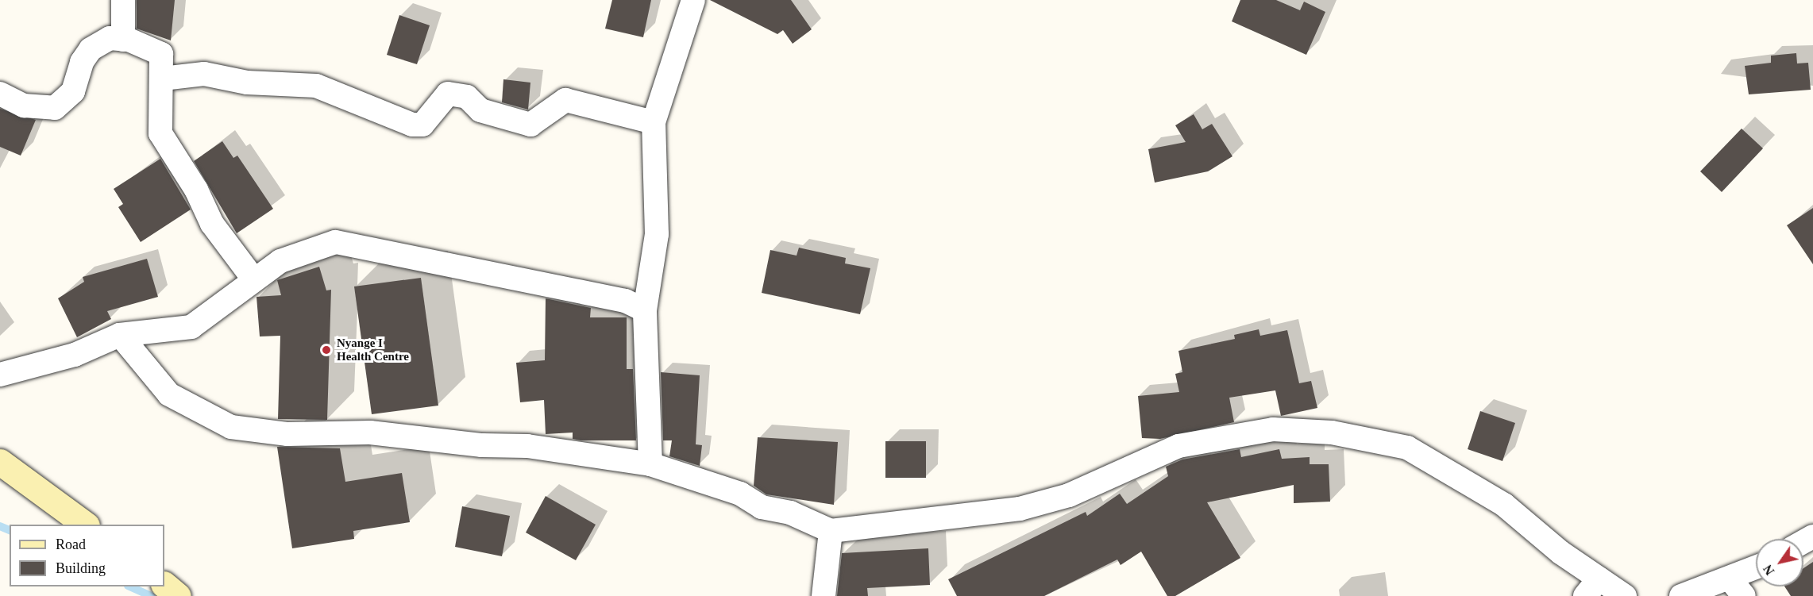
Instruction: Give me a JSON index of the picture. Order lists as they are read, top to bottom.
{
  "places": ["Nyange I Health Centre"],
  "legend": ["Road", "Building"],
  "north": "bottom left"
}
